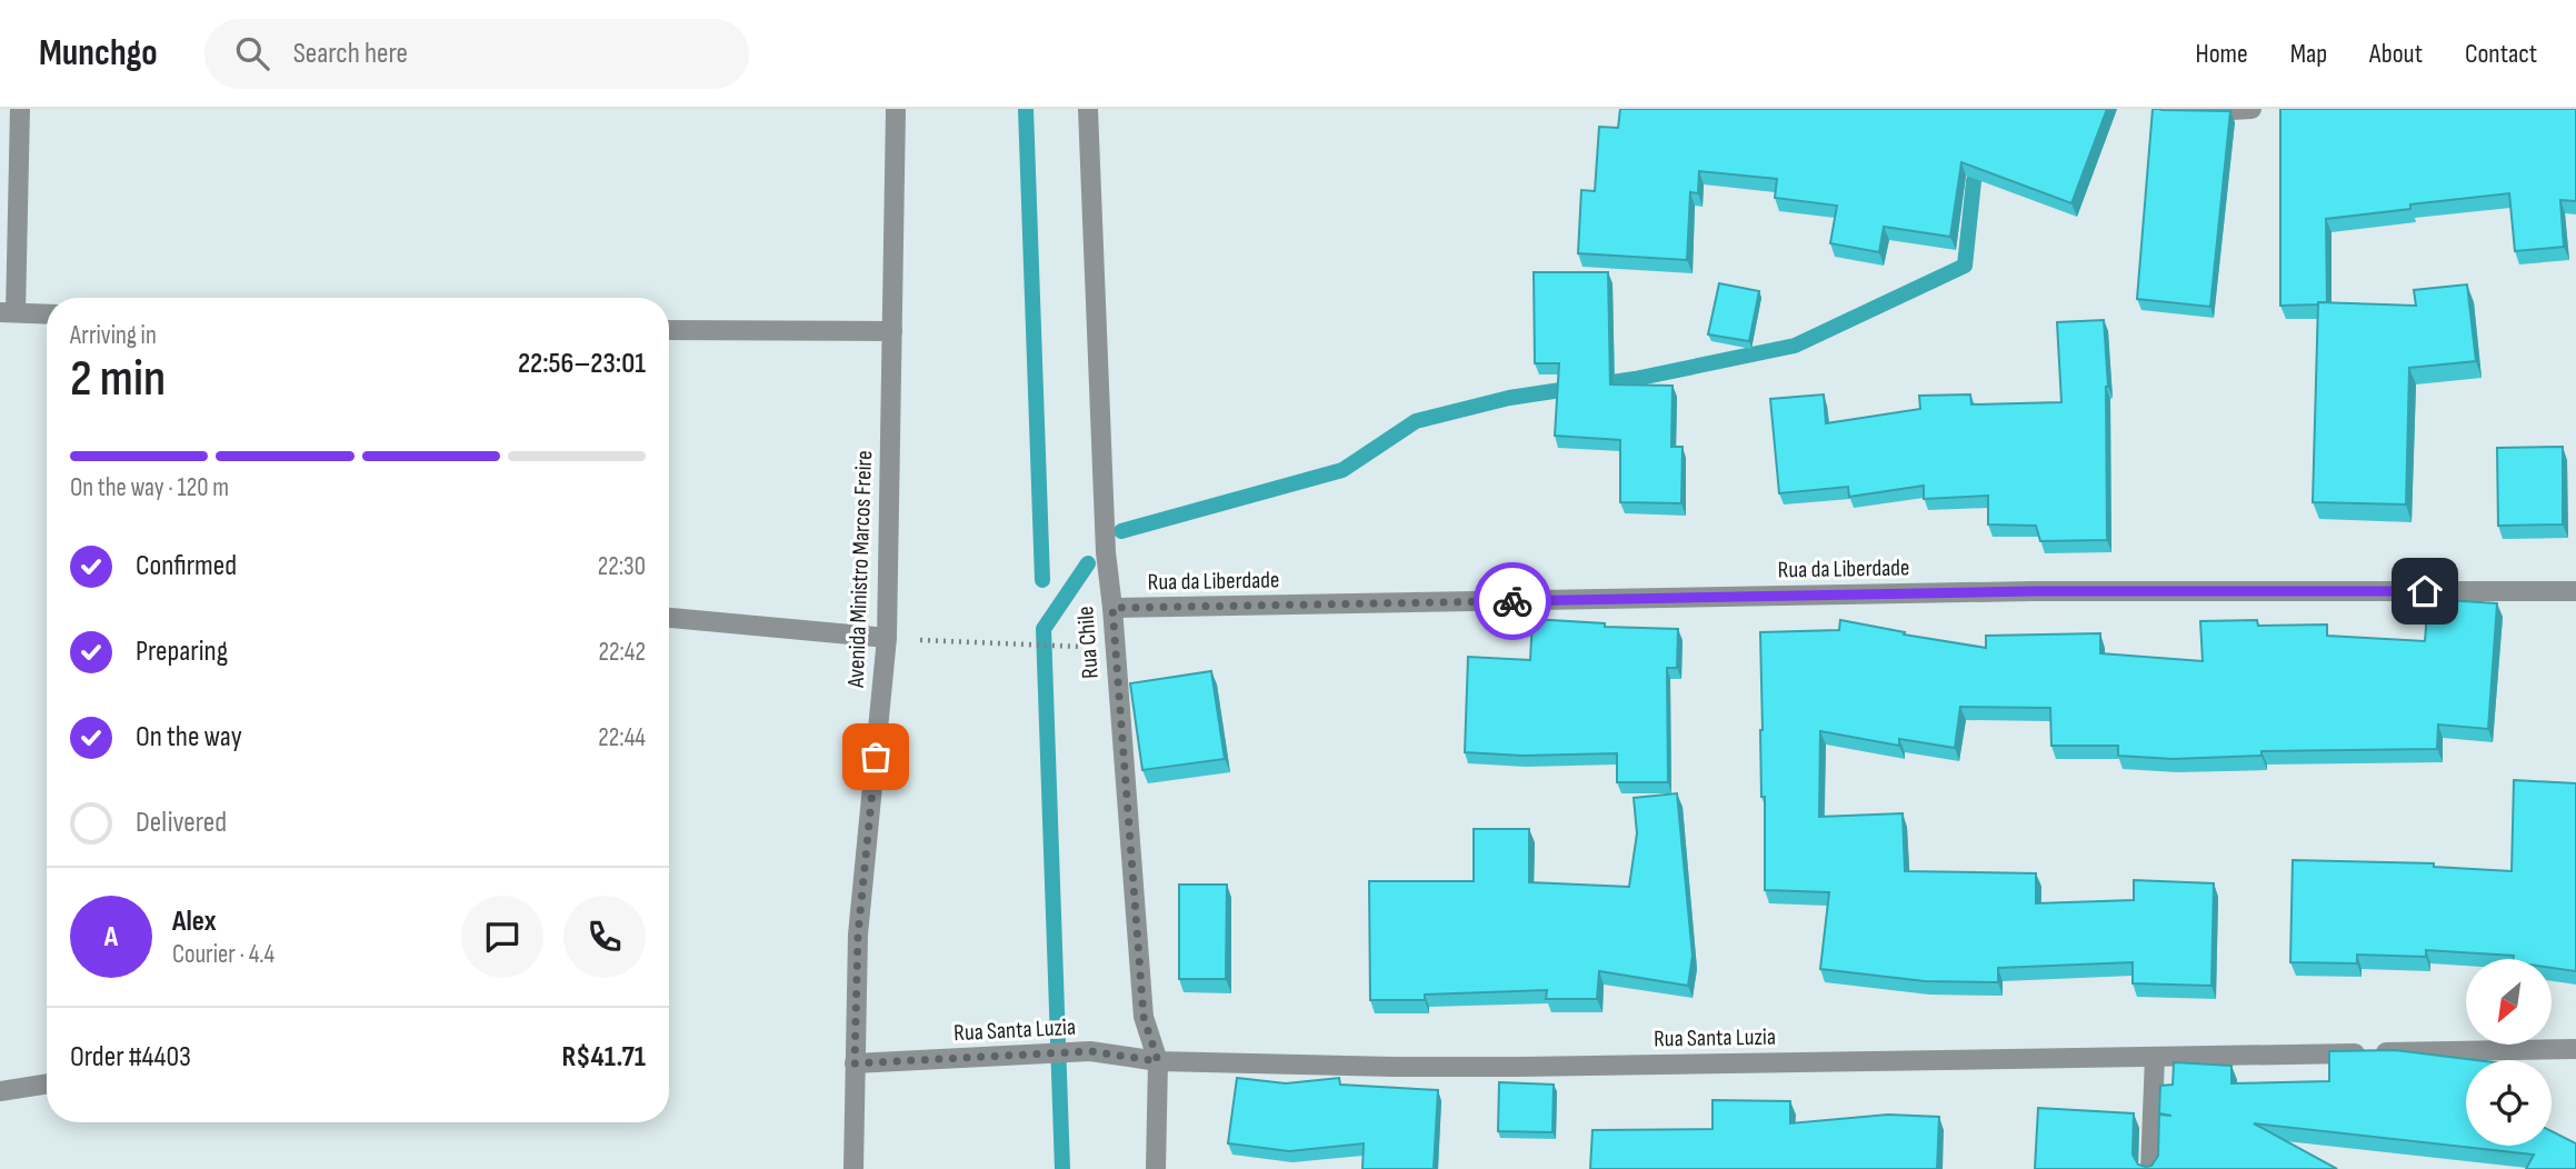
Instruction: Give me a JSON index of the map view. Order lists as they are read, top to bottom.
{
  "streets": {
    "street": [
      "Avenida Ministro Marcos Freire",
      "Rua da Liberdade",
      "Rua Chile",
      "Rua Santa Luzia"
    ]
  },
  "crossings": [
    ["Avenida Ministro Marcos Freire", "Rua Santa Luzia"],
    ["Rua da Liberdade", "Rua Chile"],
    ["Rua Chile", "Rua Santa Luzia"]
  ],
  "north": "bottom left",
  "page": {
    "header": "Munchgo",
    "search": "Search here",
    "nav": [
      "Home",
      "Map",
      "About",
      "Contact"
    ],
    "heading": ["2 min", "Arriving in", "22:56–23:01"],
    "panel": [
      "Alex",
      "Courier · 4.4",
      "Order #4403",
      "R$41.71"
    ],
    "bar": "On the way · 120 m",
    "list": [
      ["Confirmed", "22:30"],
      ["Preparing", "22:42"],
      ["On the way", "22:44"],
      "Delivered"
    ],
    "round": "A"
  }
}
